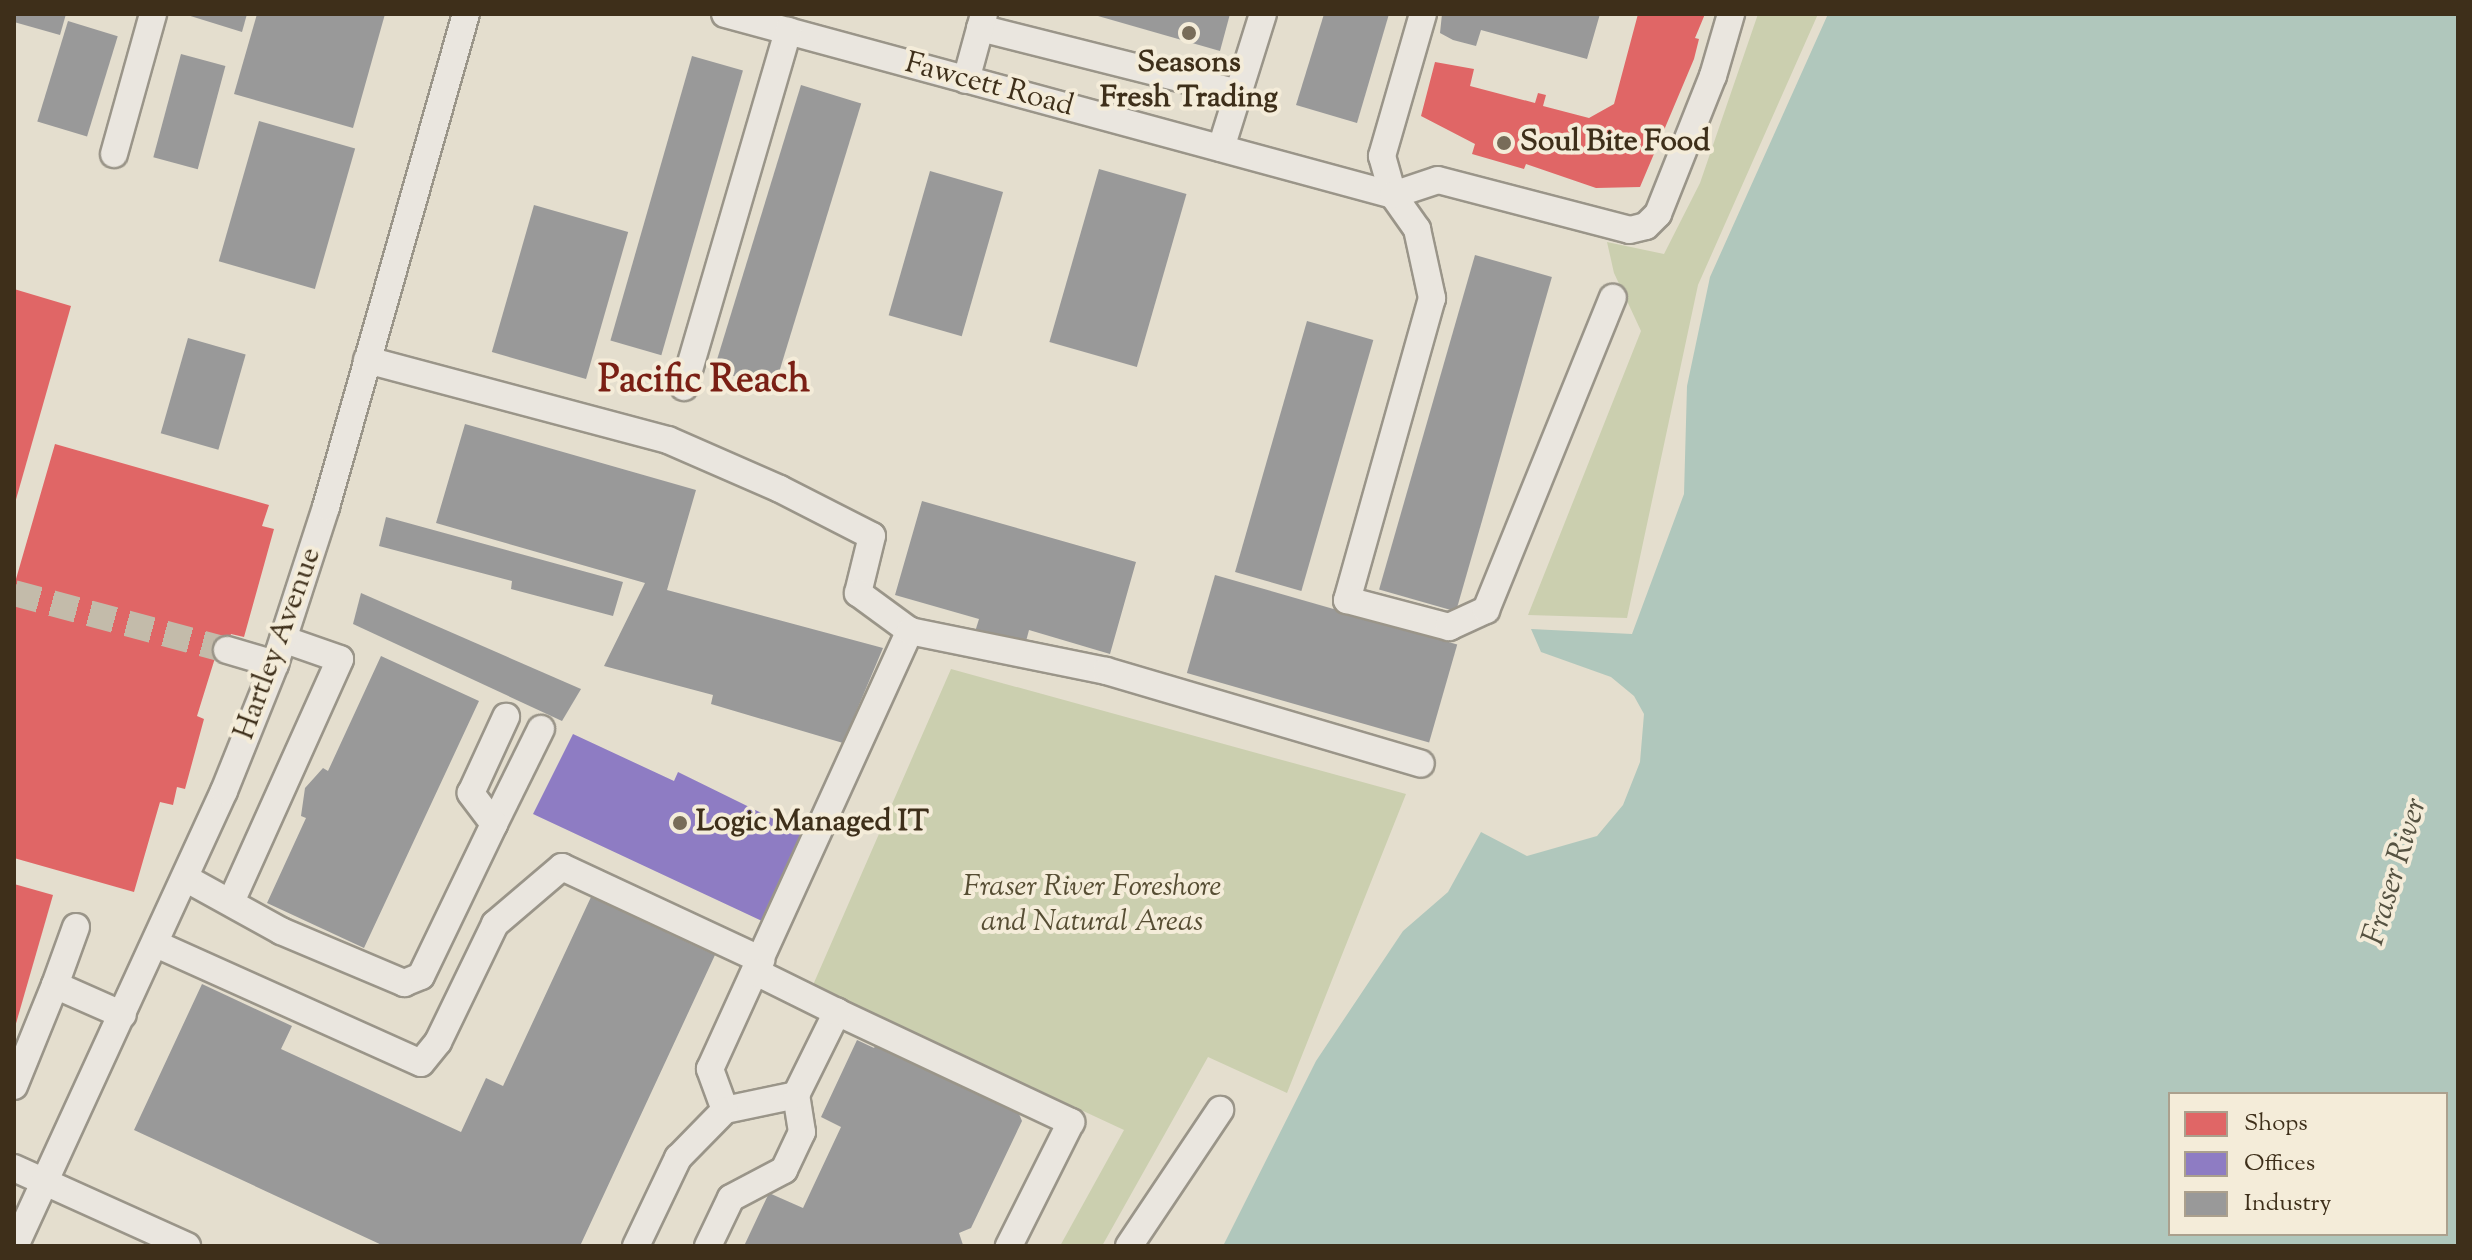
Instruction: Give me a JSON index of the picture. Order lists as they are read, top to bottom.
{
  "streets": {
    "street": ["Fawcett Road", "Hartley Avenue"]
  },
  "districts": ["Pacific Reach"],
  "water": ["Fraser River"],
  "parks": ["Fraser River Foreshore and Natural Areas"],
  "places": ["Seasons Fresh Trading", "Soul Bite Food", "Logic Managed IT"],
  "legend": ["Shops", "Offices", "Industry"]
}
